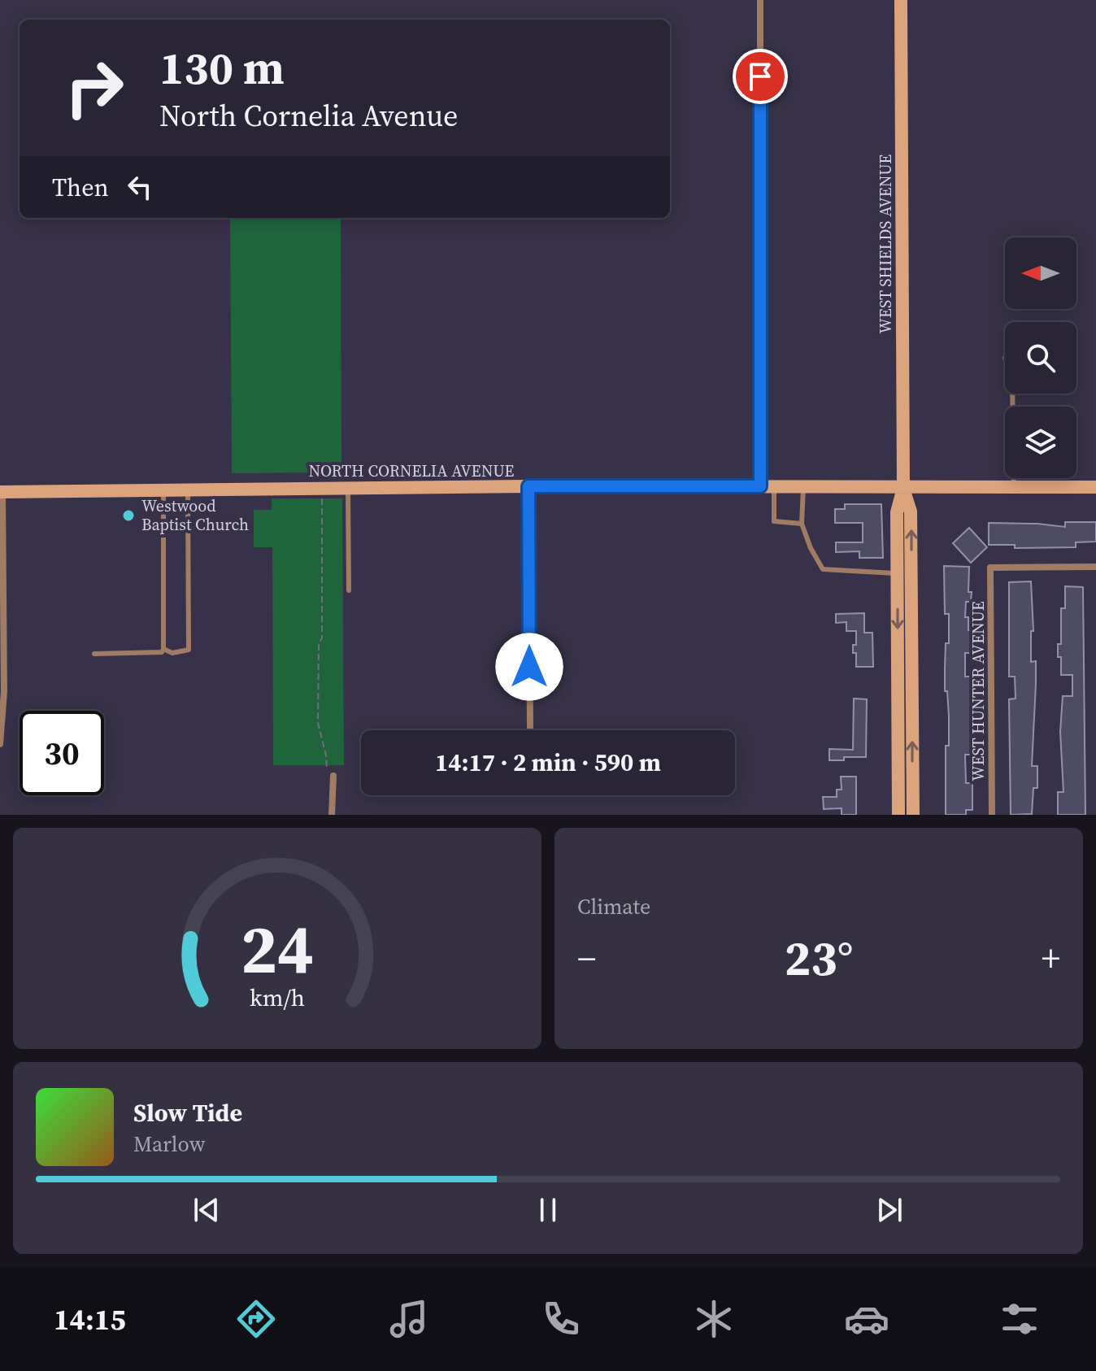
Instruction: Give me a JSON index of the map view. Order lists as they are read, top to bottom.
{
  "streets": {
    "street": ["WEST SHIELDS AVENUE", "NORTH CORNELIA AVENUE", "WEST HUNTER AVENUE"]
  },
  "crossings": [
    ["WEST SHIELDS AVENUE", "NORTH CORNELIA AVENUE"]
  ],
  "places": ["Westwood Baptist Church"],
  "north": "left",
  "page": {
    "turn": ["130 m", "North Cornelia Avenue"],
    "then": "Then",
    "limit": "30",
    "trip": "14:17 · 2 min · 590 m",
    "tile": "Climate",
    "heat": ["−", "23°", "+"],
    "song": ["Slow Tide", "Marlow"],
    "tabs": "14:15",
    "gauge": ["24", "km/h"]
  }
}
